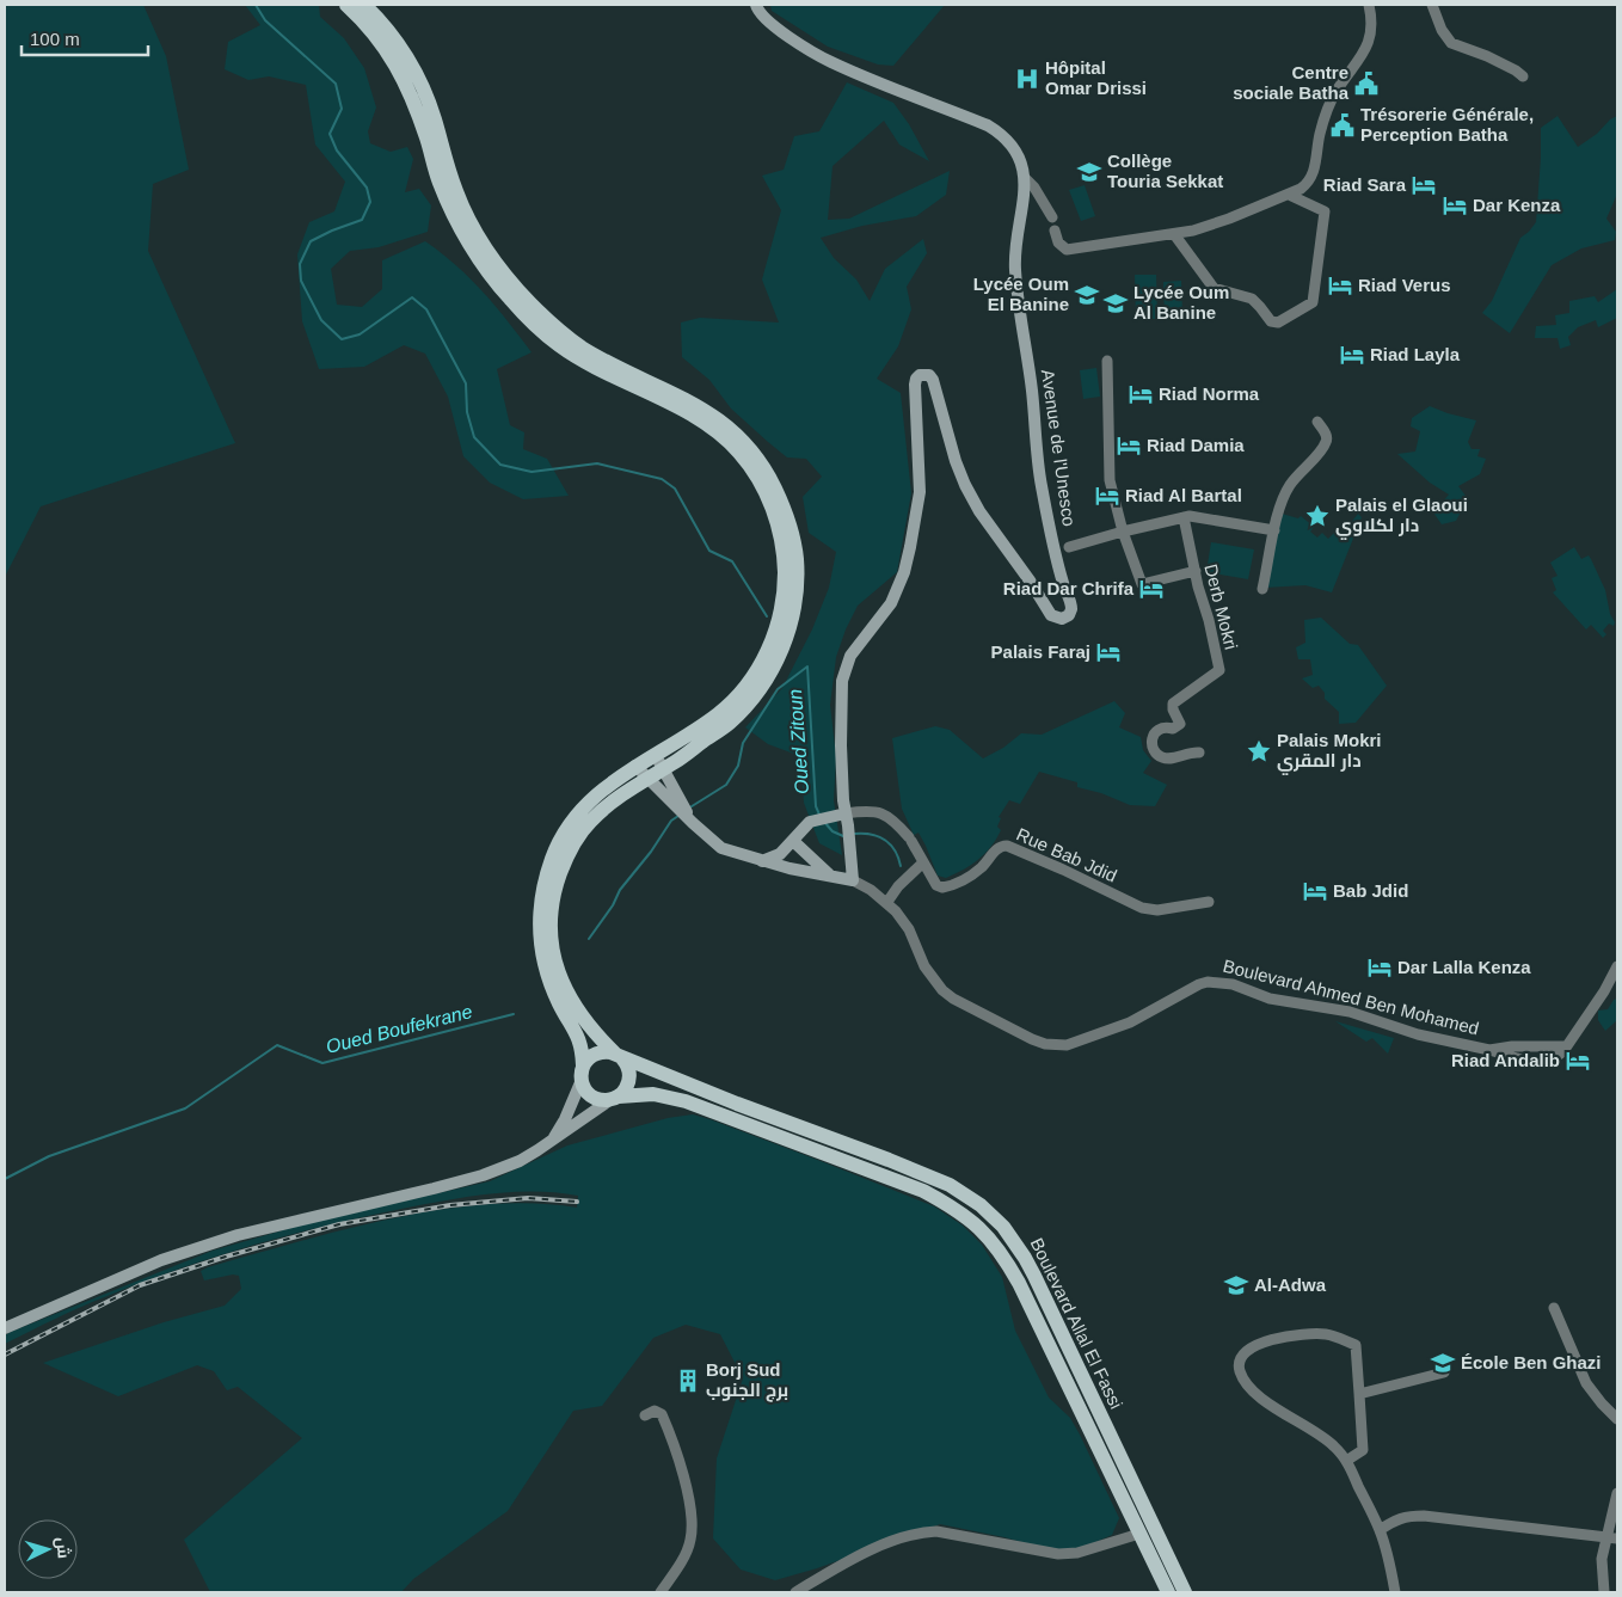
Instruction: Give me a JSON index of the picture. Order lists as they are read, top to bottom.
{
  "streets": {
    "main road": [
      "Avenue de l'Unesco",
      "Rue Bab Jdid",
      "Boulevard Ahmed Ben Mohamed",
      "Boulevard Allal El Fassi"
    ],
    "street": ["Derb Mokri"]
  },
  "crossings": [
    ["Avenue de l'Unesco", "Rue Bab Jdid"],
    ["Avenue de l'Unesco", "Boulevard Ahmed Ben Mohamed"],
    ["Rue Bab Jdid", "Boulevard Ahmed Ben Mohamed"],
    ["Boulevard Ahmed Ben Mohamed", "Boulevard Allal El Fassi"]
  ],
  "water": ["Oued Zitoun", "Oued Boufekrane"],
  "places": {
    "hospital": ["Hôpital Omar Drissi"],
    "public building": ["Centre sociale Batha", "Trésorerie Générale, Perception Batha"],
    "school or university": [
      "Collège Touria Sekkat",
      "Lycée Oum El Banine",
      "Lycée Oum Al Banine",
      "Al-Adwa",
      "École Ben Ghazi"
    ],
    "hotel": [
      "Riad Sara",
      "Dar Kenza",
      "Riad Verus",
      "Riad Layla",
      "Riad Norma",
      "Riad Damia",
      "Riad Al Bartal",
      "Riad Dar Chrifa",
      "Palais Faraj",
      "Bab Jdid",
      "Dar Lalla Kenza",
      "Riad Andalib"
    ],
    "place": ["Palais el Glaoui دار لكلاوي", "Palais Mokri دار المقري"],
    "building": ["Borj Sud برج الجنوب"]
  },
  "scale_bar": "100 m",
  "north": "right"
}
